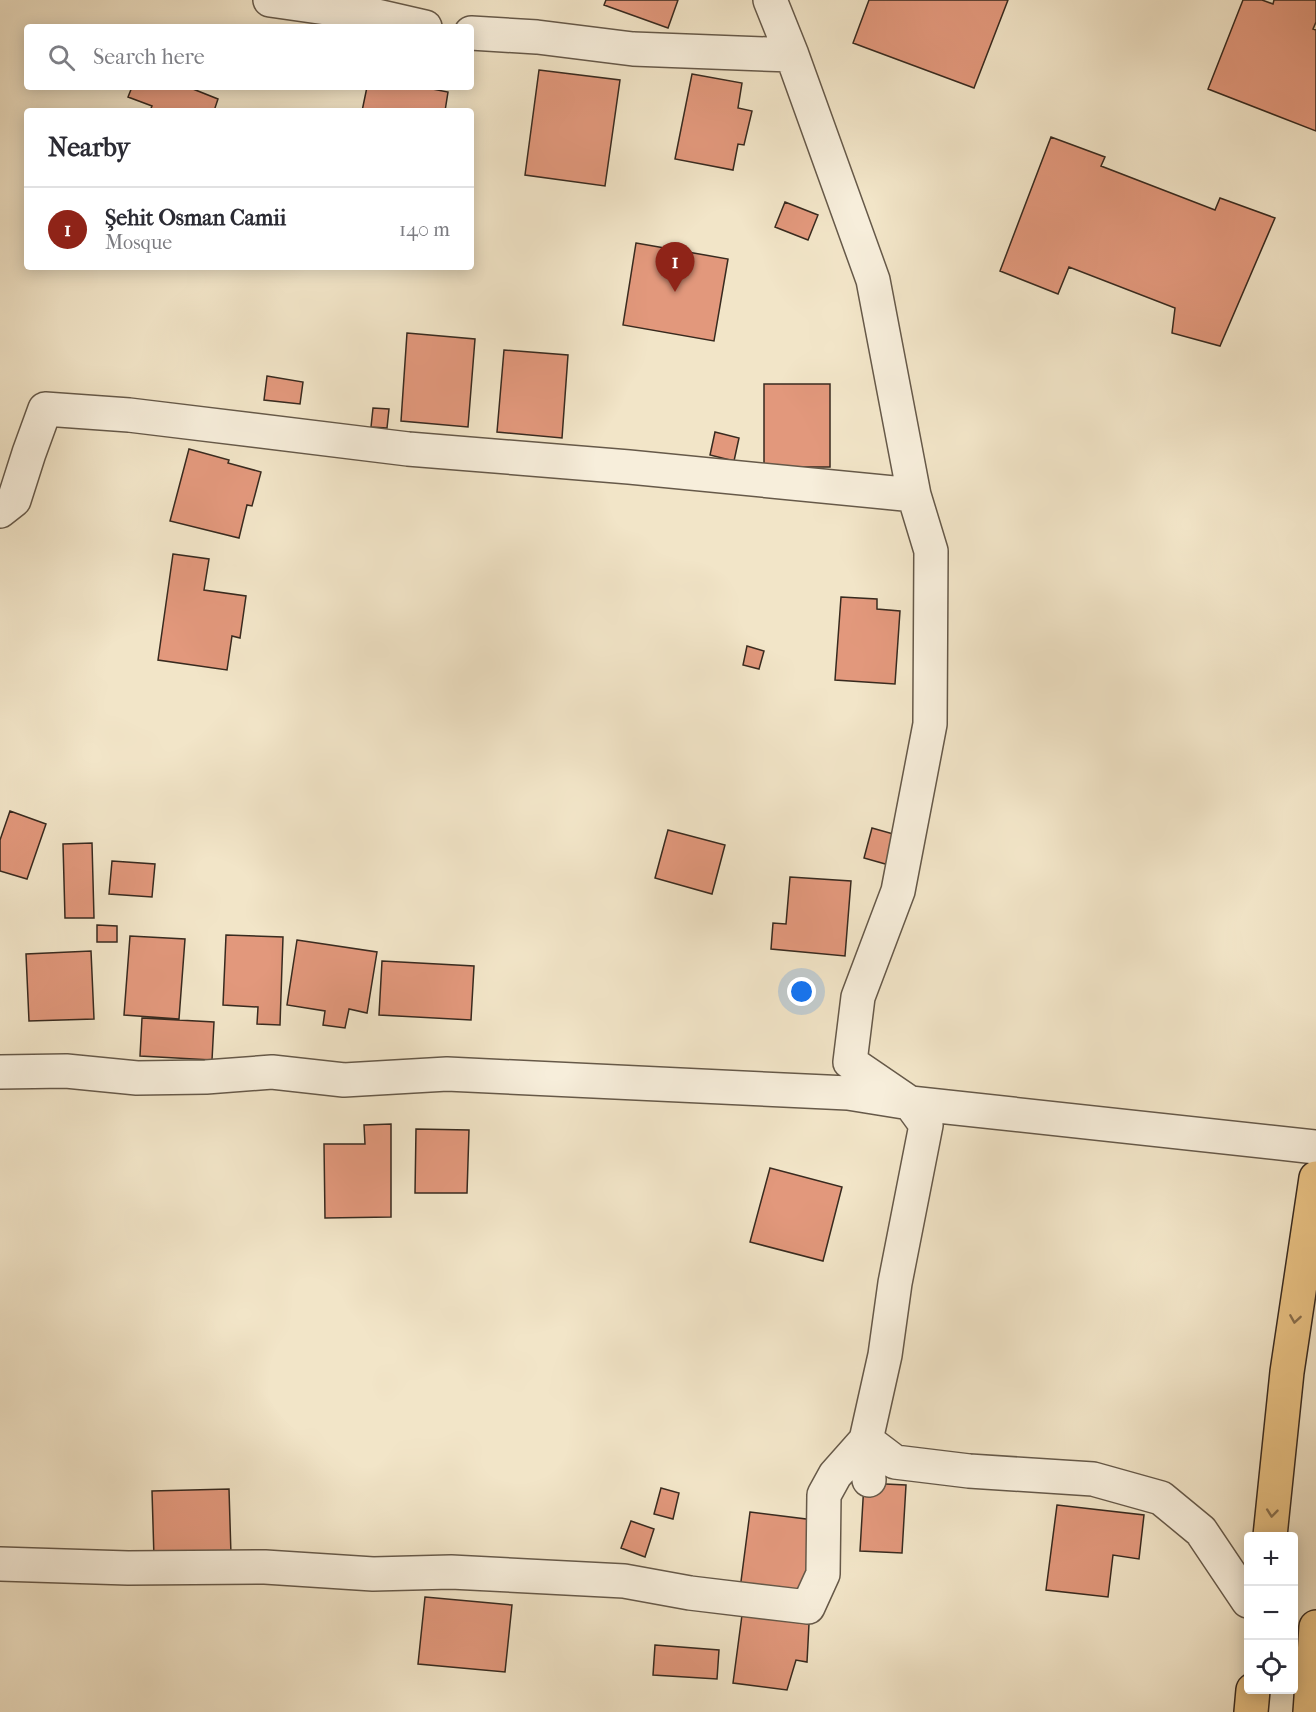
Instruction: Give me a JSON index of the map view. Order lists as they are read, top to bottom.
{
  "page": {
    "search": "Search here",
    "heading": "Nearby",
    "list": [
      {
        "mark": "1",
        "name": "Şehit Osman Camii",
        "note": "Mosque",
        "value": "140 m"
      }
    ],
    "pins": "1",
    "map_buttons": ["+", "−"]
  }
}
